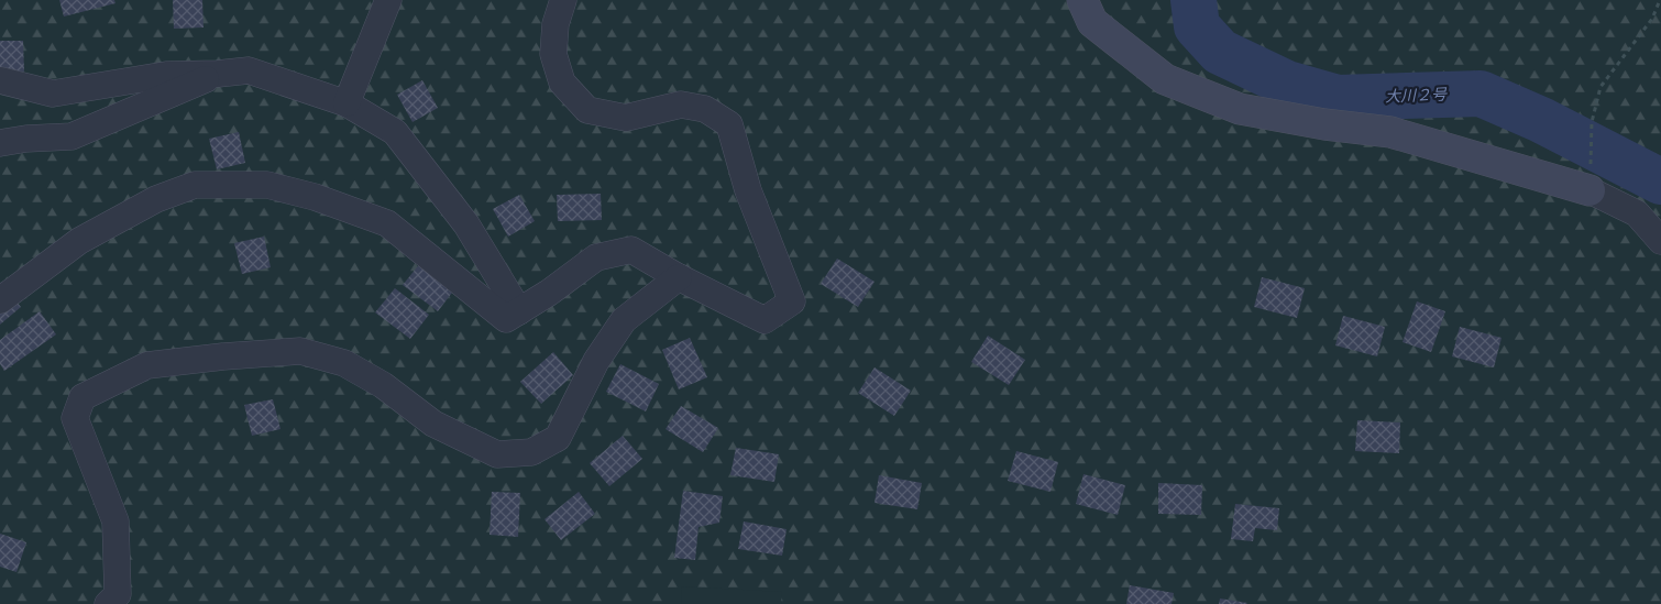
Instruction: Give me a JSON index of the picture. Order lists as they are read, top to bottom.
{
  "water": ["大川２号"]
}
